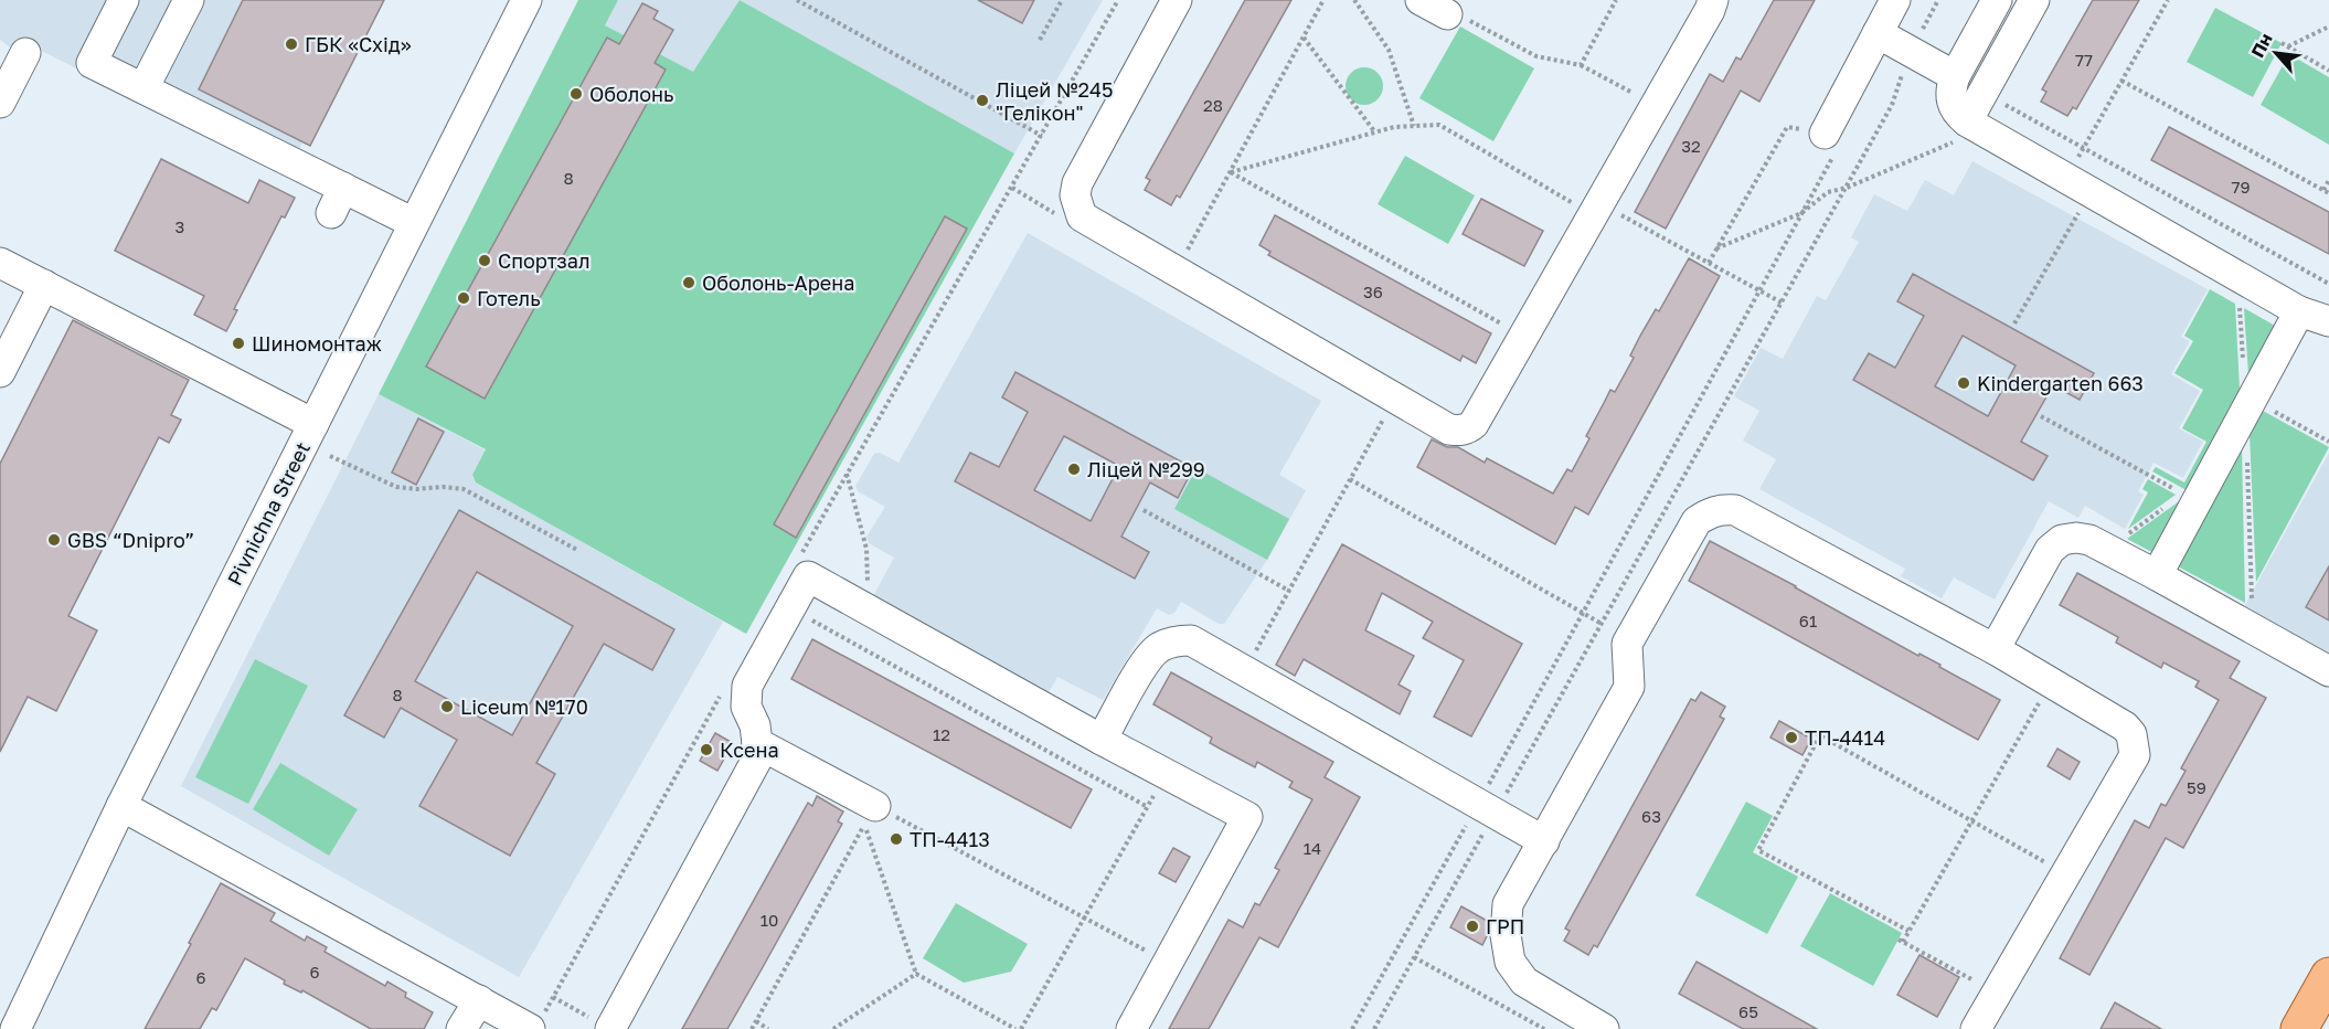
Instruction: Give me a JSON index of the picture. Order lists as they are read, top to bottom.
{
  "streets": {
    "street": ["Pivnichna Street"]
  },
  "places": [
    "ГБК «Схід»",
    "Оболонь",
    "Ліцей №245 \"Гелікон\"",
    "Спортзал",
    "Оболонь-Арена",
    "Готель",
    "Шиномонтаж",
    "Kindergarten 663",
    "Ліцей №299",
    "GBS “Dnipro”",
    "Liceum №170",
    "ТП-4414",
    "Ксена",
    "ТП-4413",
    "ГРП"
  ],
  "house_numbers": [
    "77",
    "28",
    "32",
    "8",
    "79",
    "3",
    "36",
    "61",
    "8",
    "12",
    "59",
    "63",
    "14",
    "10",
    "6",
    "6",
    "65"
  ],
  "north": "top left"
}
